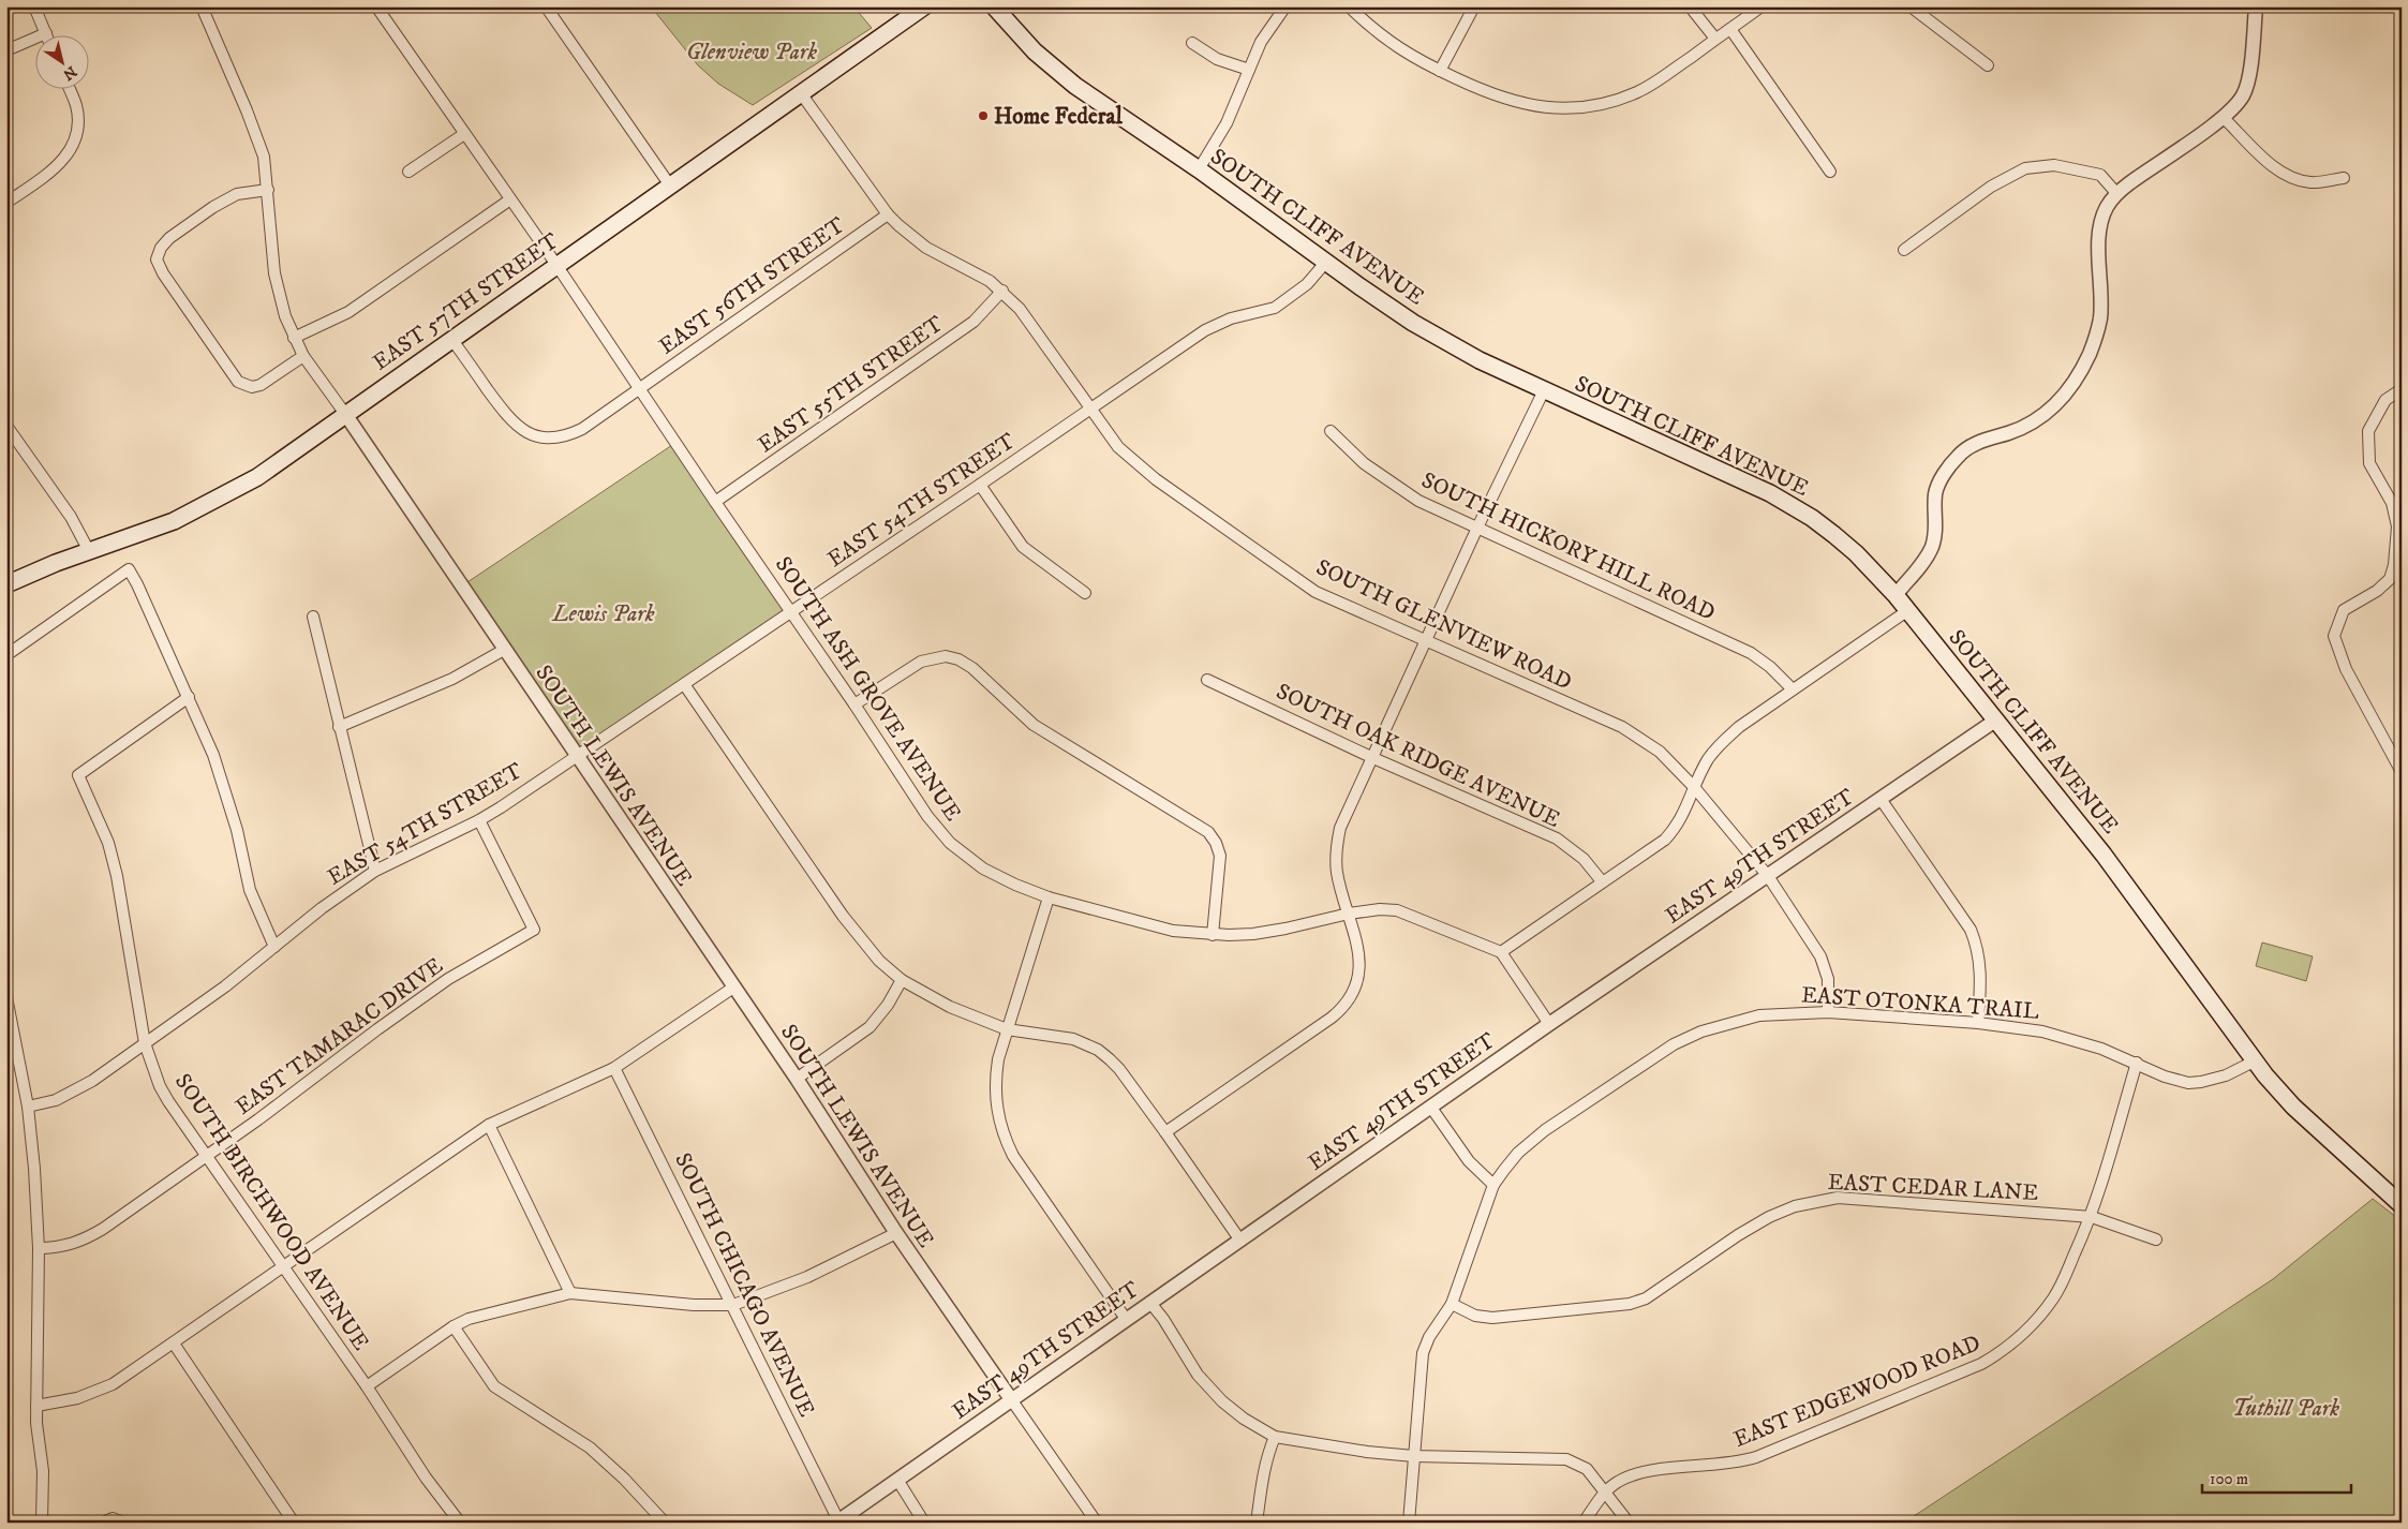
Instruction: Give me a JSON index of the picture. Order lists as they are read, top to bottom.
{
  "streets": {
    "main road": ["SOUTH CLIFF AVENUE", "EAST 57TH STREET"],
    "street": [
      "EAST 56TH STREET",
      "EAST 55TH STREET",
      "EAST 54TH STREET",
      "SOUTH HICKORY HILL ROAD",
      "SOUTH GLENVIEW ROAD",
      "SOUTH ASH GROVE AVENUE",
      "SOUTH OAK RIDGE AVENUE",
      "SOUTH LEWIS AVENUE",
      "EAST 49TH STREET",
      "EAST OTONKA TRAIL",
      "EAST TAMARAC DRIVE",
      "EAST CEDAR LANE",
      "SOUTH BIRCHWOOD AVENUE",
      "SOUTH CHICAGO AVENUE",
      "EAST EDGEWOOD ROAD"
    ]
  },
  "crossings": [
    ["SOUTH CLIFF AVENUE", "EAST 54TH STREET"],
    ["SOUTH CLIFF AVENUE", "EAST 49TH STREET"],
    ["SOUTH CLIFF AVENUE", "EAST OTONKA TRAIL"],
    ["EAST 56TH STREET", "EAST 57TH STREET"],
    ["EAST 56TH STREET", "SOUTH GLENVIEW ROAD"],
    ["EAST 56TH STREET", "SOUTH ASH GROVE AVENUE"],
    ["EAST 57TH STREET", "SOUTH GLENVIEW ROAD"],
    ["EAST 57TH STREET", "SOUTH ASH GROVE AVENUE"],
    ["EAST 57TH STREET", "SOUTH LEWIS AVENUE"],
    ["EAST 55TH STREET", "SOUTH GLENVIEW ROAD"],
    ["EAST 55TH STREET", "SOUTH ASH GROVE AVENUE"],
    ["EAST 54TH STREET", "SOUTH GLENVIEW ROAD"],
    ["EAST 54TH STREET", "SOUTH ASH GROVE AVENUE"],
    ["EAST 54TH STREET", "SOUTH LEWIS AVENUE"],
    ["EAST 54TH STREET", "EAST TAMARAC DRIVE"],
    ["EAST 54TH STREET", "SOUTH BIRCHWOOD AVENUE"],
    ["SOUTH GLENVIEW ROAD", "EAST 49TH STREET"],
    ["SOUTH GLENVIEW ROAD", "EAST OTONKA TRAIL"],
    ["SOUTH LEWIS AVENUE", "EAST 49TH STREET"],
    ["EAST 49TH STREET", "SOUTH CHICAGO AVENUE"],
    ["EAST OTONKA TRAIL", "EAST CEDAR LANE"],
    ["EAST OTONKA TRAIL", "EAST EDGEWOOD ROAD"],
    ["EAST TAMARAC DRIVE", "SOUTH BIRCHWOOD AVENUE"],
    ["EAST CEDAR LANE", "EAST EDGEWOOD ROAD"]
  ],
  "parks": ["Glenview Park", "Lewis Park", "Tuthill Park"],
  "places": ["Home Federal"],
  "scale_bar": "100 m",
  "north": "bottom right"
}
